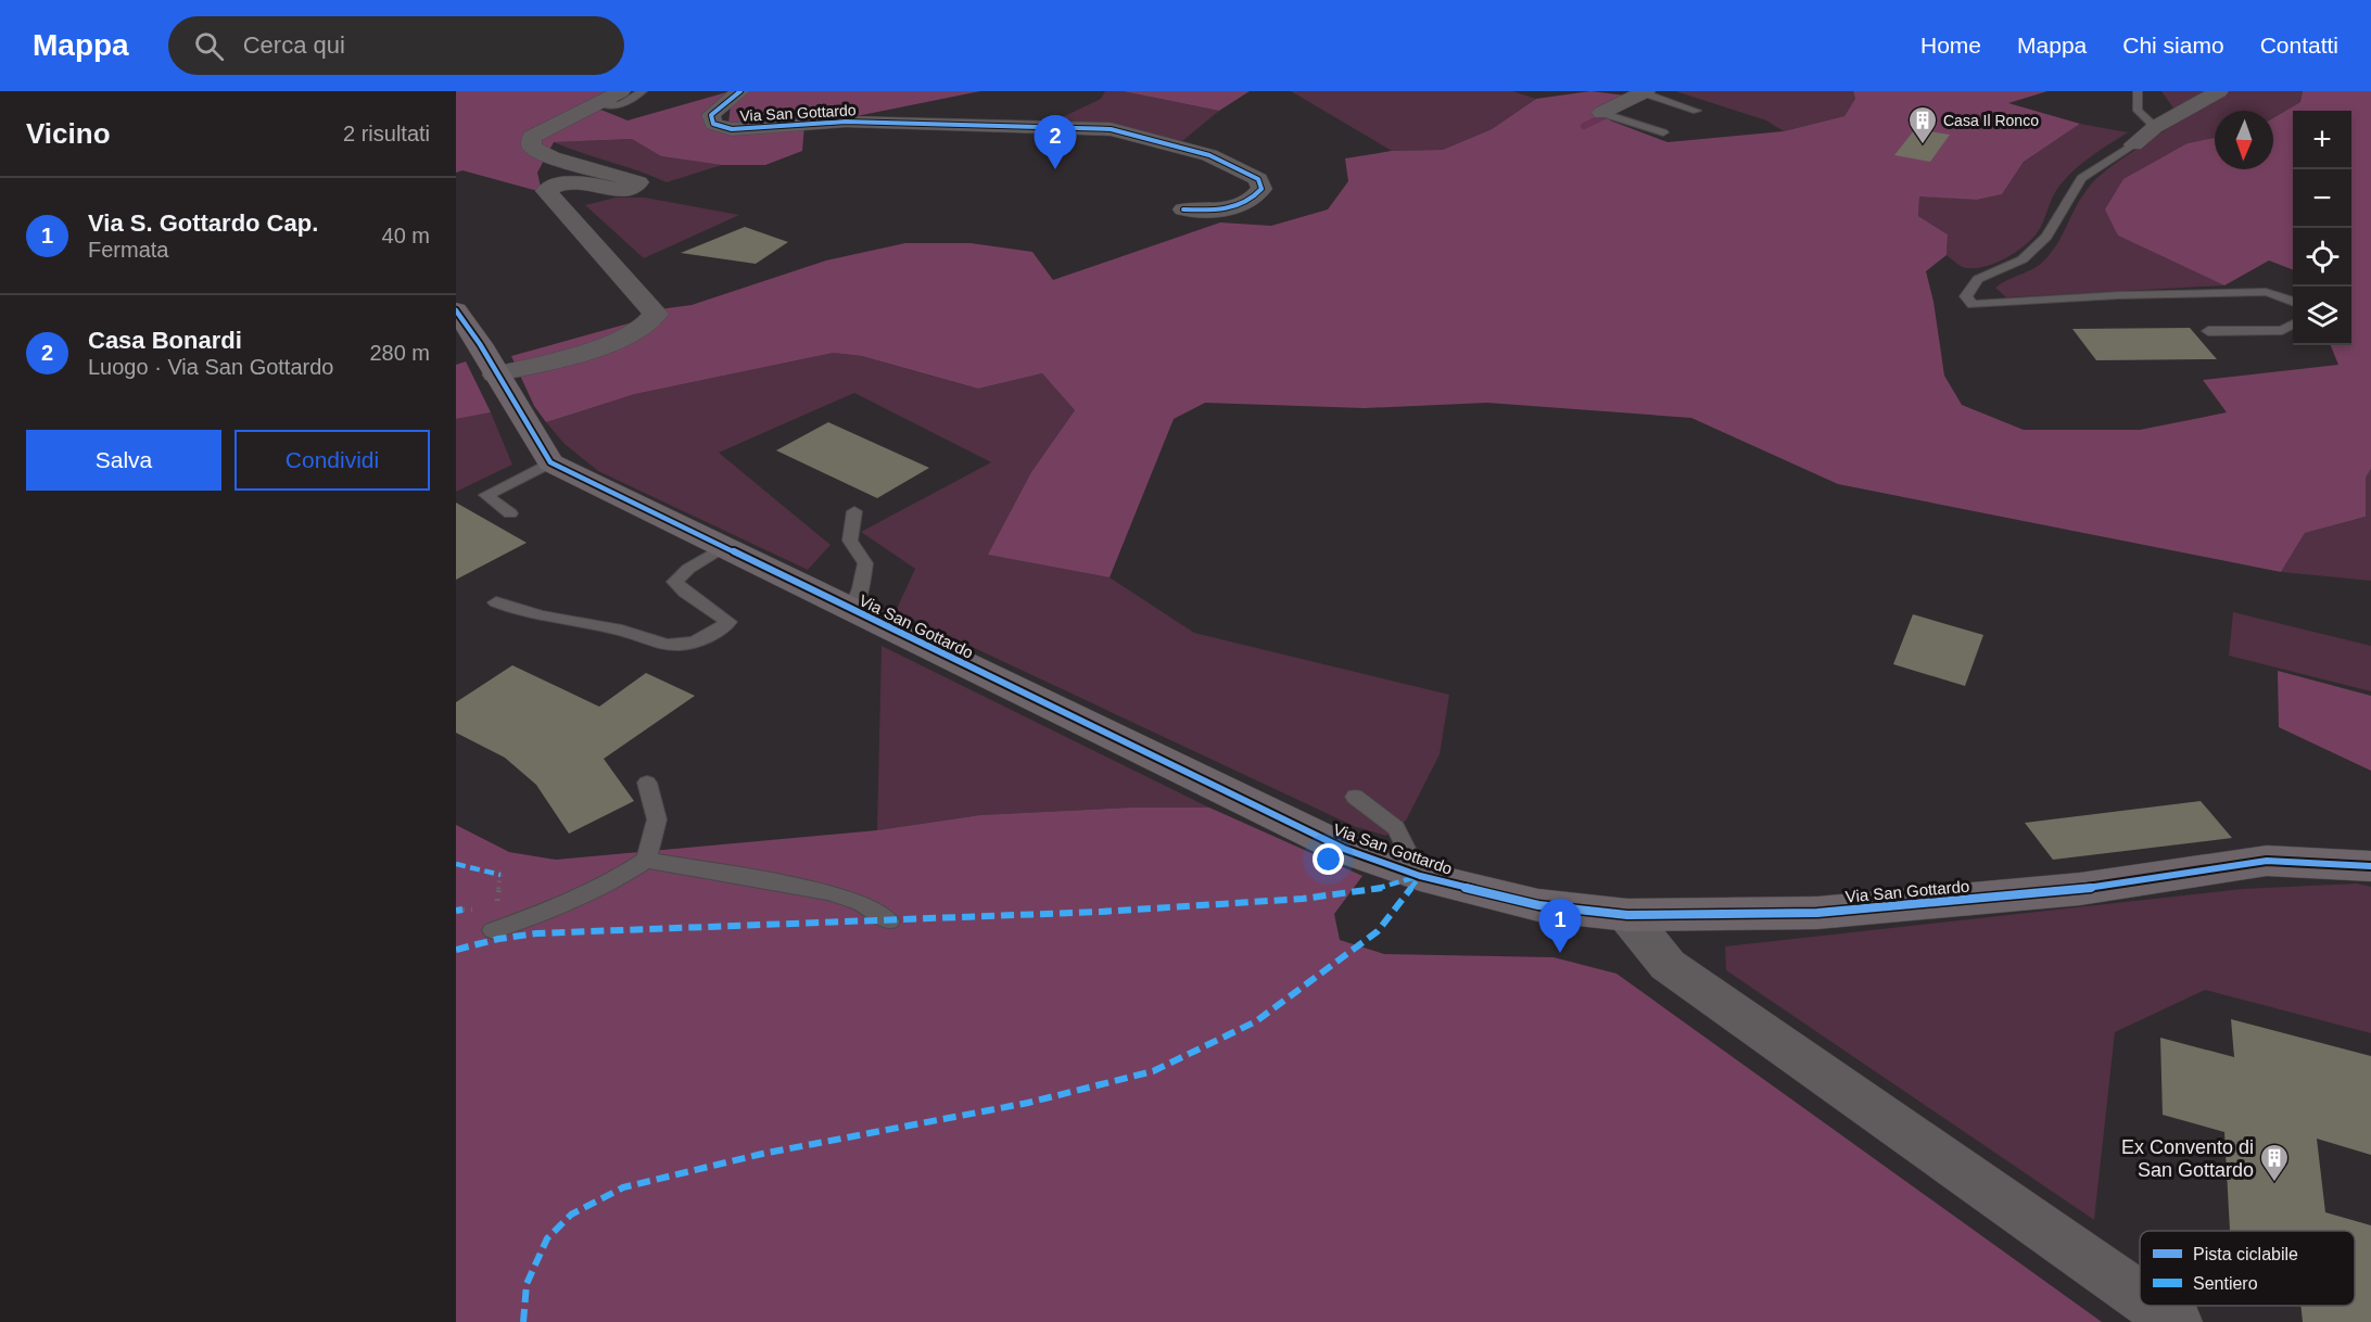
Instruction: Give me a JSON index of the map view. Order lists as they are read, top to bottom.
{
  "streets": {
    "street": ["Via San Gottardo"]
  },
  "places": {
    "building": ["Casa Il Ronco", "Ex Convento di San Gottardo"]
  },
  "legend": ["Pista ciclabile", "Sentiero"],
  "north": "bottom",
  "page": {
    "header": "Mappa",
    "search": "Cerca qui",
    "nav": [
      "Home",
      "Mappa",
      "Chi siamo",
      "Contatti"
    ],
    "heading": ["Vicino", "2 risultati"],
    "map_buttons": ["+", "−"],
    "pins": ["2", "1"],
    "list": [
      {
        "mark": "1",
        "name": "Via S. Gottardo Cap.",
        "note": "Fermata",
        "value": "40 m"
      },
      {
        "mark": "2",
        "name": "Casa Bonardi",
        "note": "Luogo · Via San Gottardo",
        "value": "280 m"
      }
    ],
    "buttons": ["Salva", "Condividi"]
  }
}
